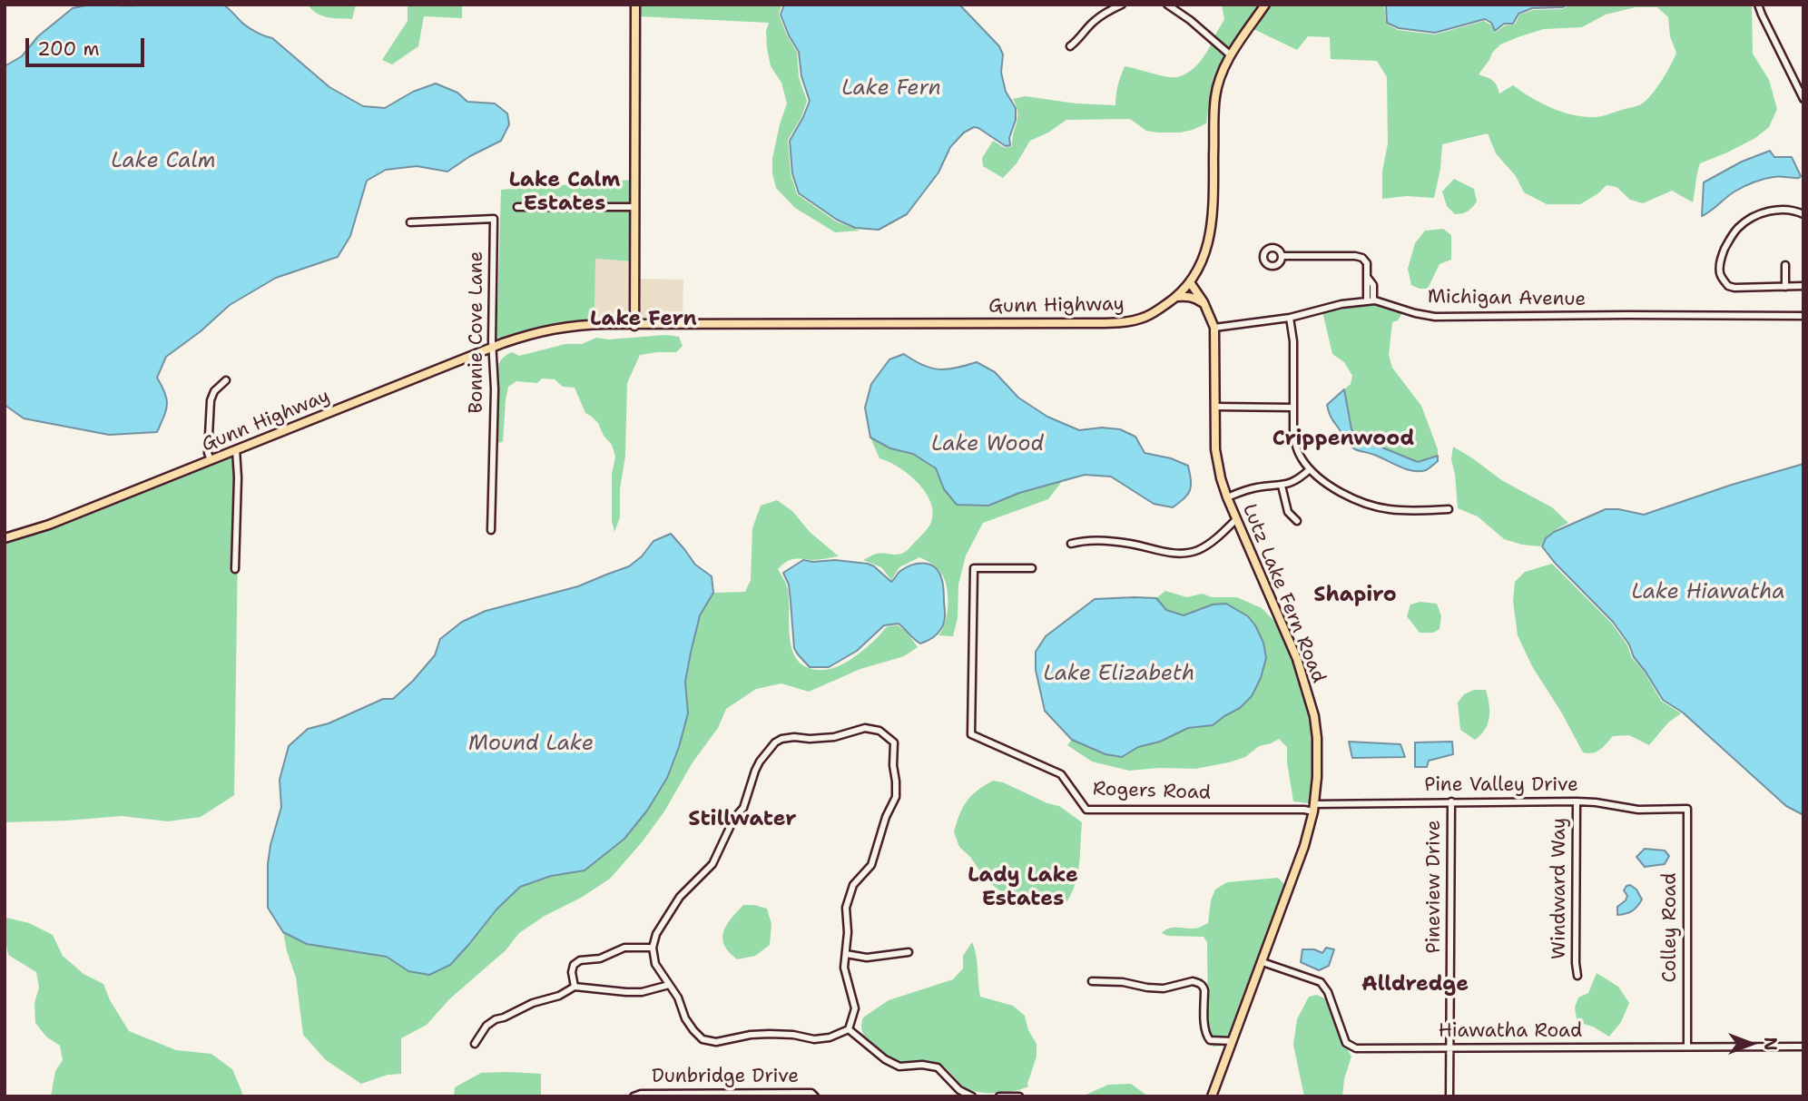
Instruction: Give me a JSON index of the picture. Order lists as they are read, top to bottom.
{
  "streets": {
    "main road": ["Gunn Highway", "Lutz Lake Fern Road"],
    "street": [
      "Michigan Avenue",
      "Bonnie Cove Lane",
      "Pine Valley Drive",
      "Rogers Road",
      "Pineview Drive",
      "Windward Way",
      "Colley Road",
      "Hiawatha Road",
      "Dunbridge Drive"
    ]
  },
  "crossings": [
    ["Michigan Avenue", "Lutz Lake Fern Road"],
    ["Gunn Highway", "Bonnie Cove Lane"],
    ["Gunn Highway", "Lutz Lake Fern Road"],
    ["Lutz Lake Fern Road", "Pine Valley Drive"],
    ["Lutz Lake Fern Road", "Rogers Road"],
    ["Lutz Lake Fern Road", "Hiawatha Road"],
    ["Pine Valley Drive", "Rogers Road"],
    ["Pine Valley Drive", "Pineview Drive"],
    ["Pine Valley Drive", "Windward Way"],
    ["Pine Valley Drive", "Colley Road"],
    ["Pineview Drive", "Hiawatha Road"],
    ["Colley Road", "Hiawatha Road"]
  ],
  "districts": [
    "Lake Calm Estates",
    "Lake Fern",
    "Crippenwood",
    "Shapiro",
    "Stillwater",
    "Lady Lake Estates",
    "Alldredge"
  ],
  "water": [
    "Lake Fern",
    "Lake Calm",
    "Lake Wood",
    "Lake Hiawatha",
    "Lake Elizabeth",
    "Mound Lake"
  ],
  "scale_bar": "200 m",
  "north": "right"
}
